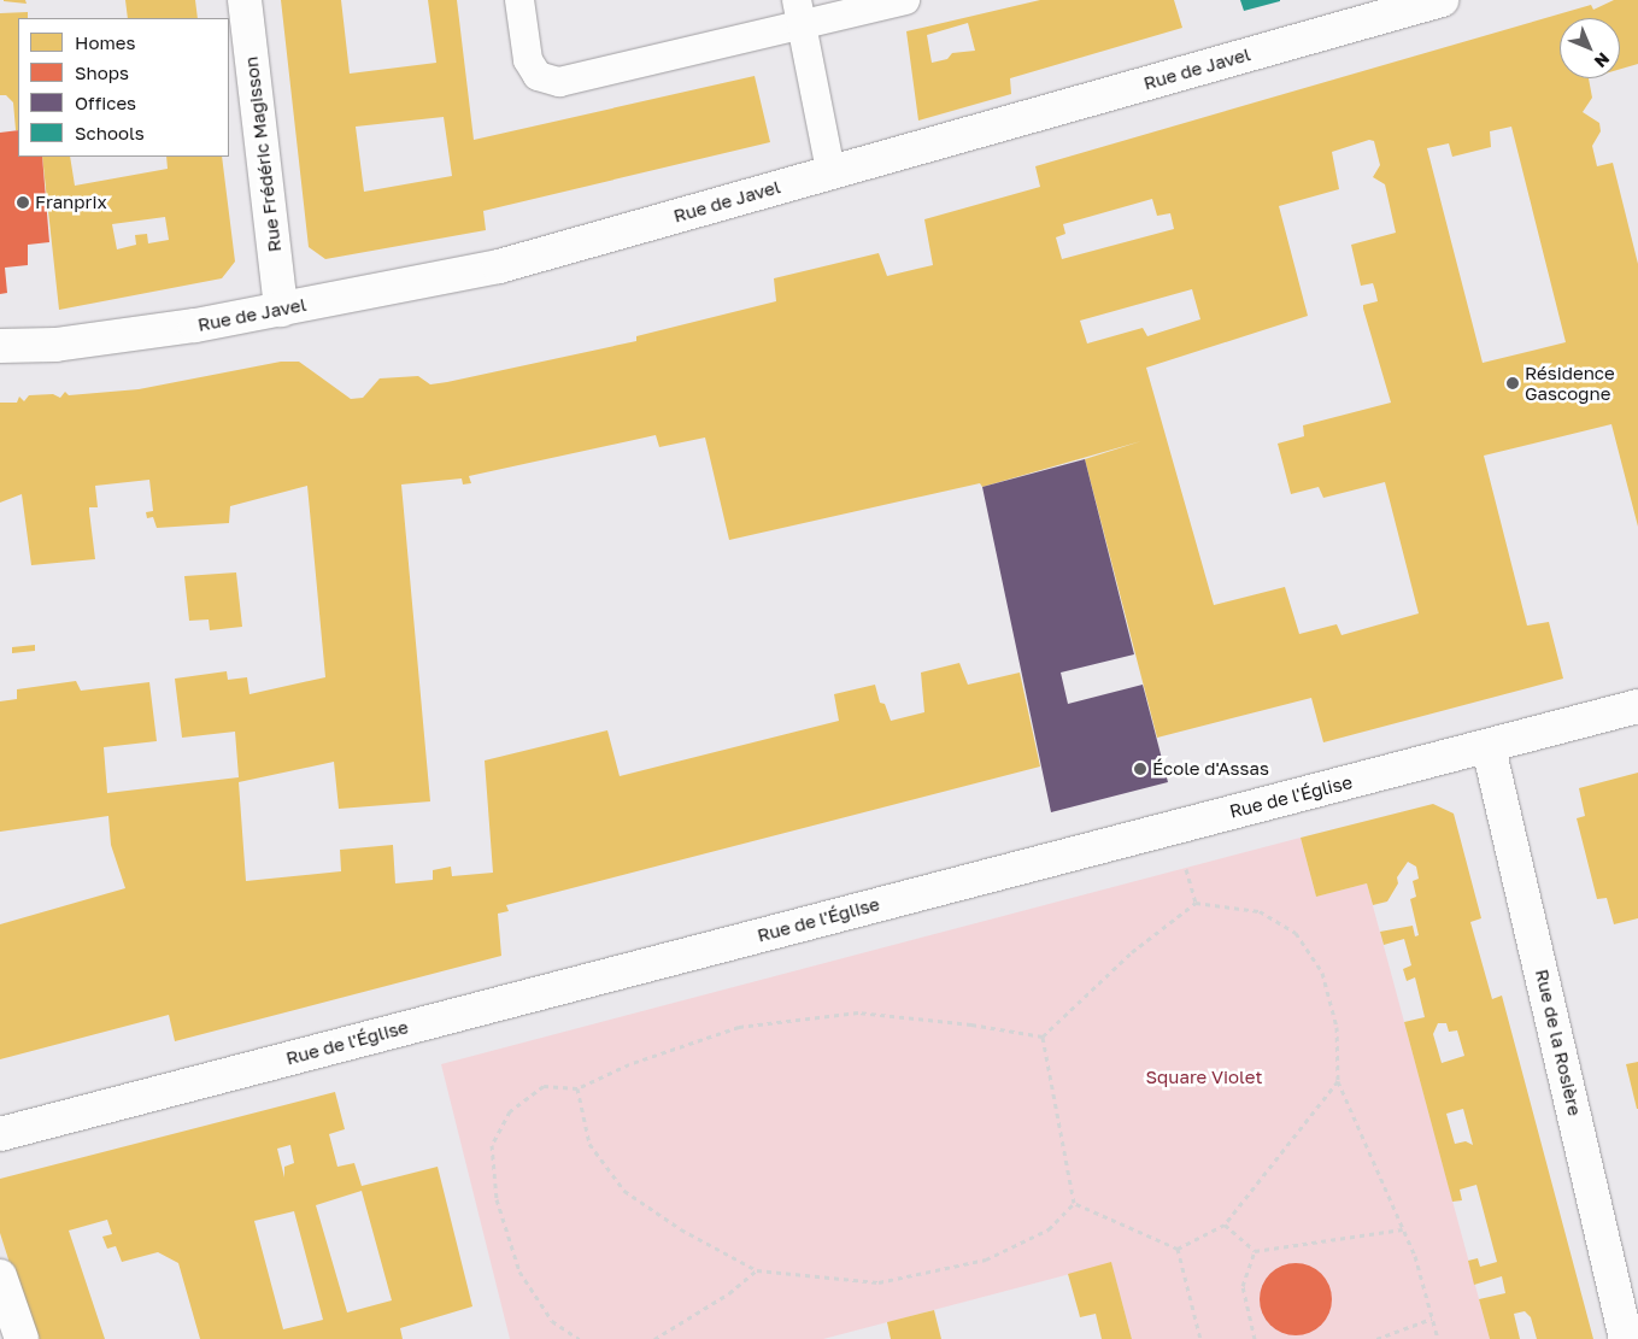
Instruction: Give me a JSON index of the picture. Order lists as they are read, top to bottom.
{
  "streets": {
    "street": [
      "Rue de Javel",
      "Rue Frédéric Magisson",
      "Rue de l'Église",
      "Rue de la Rosière"
    ]
  },
  "crossings": [
    ["Rue de Javel", "Rue Frédéric Magisson"],
    ["Rue de l'Église", "Rue de la Rosière"]
  ],
  "parks": ["Square Violet"],
  "places": ["Franprix", "Résidence Gascogne", "École d'Assas"],
  "legend": [
    "Homes",
    "Shops",
    "Offices",
    "Schools"
  ],
  "north": "bottom right"
}
